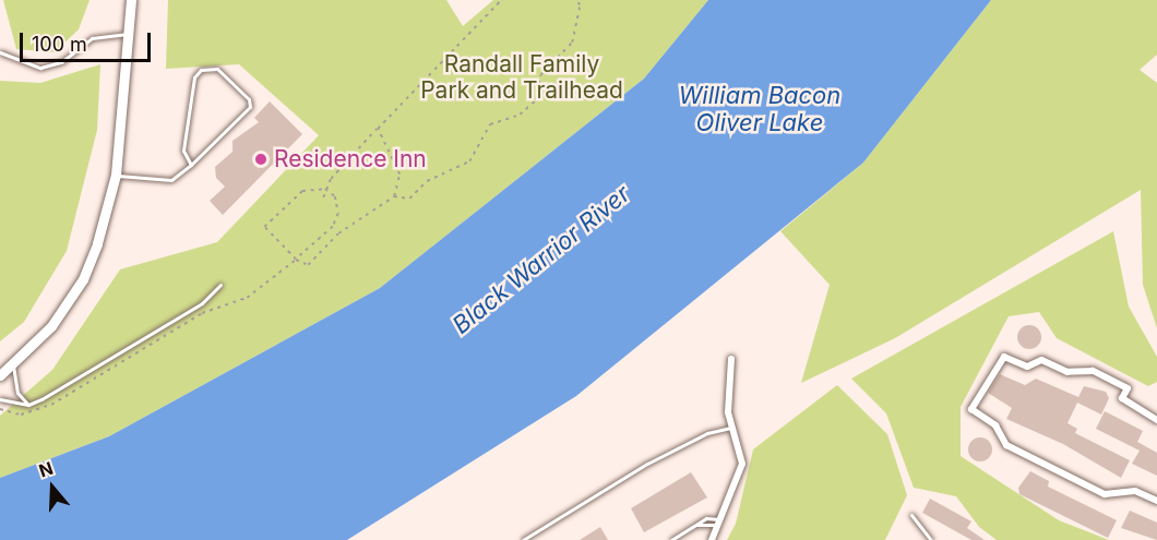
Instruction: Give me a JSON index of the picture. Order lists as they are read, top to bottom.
{
  "water": ["William Bacon Oliver Lake", "Black Warrior River"],
  "parks": ["Randall Family Park and Trailhead"],
  "places": ["Residence Inn"],
  "scale_bar": "100 m",
  "north": "top"
}
